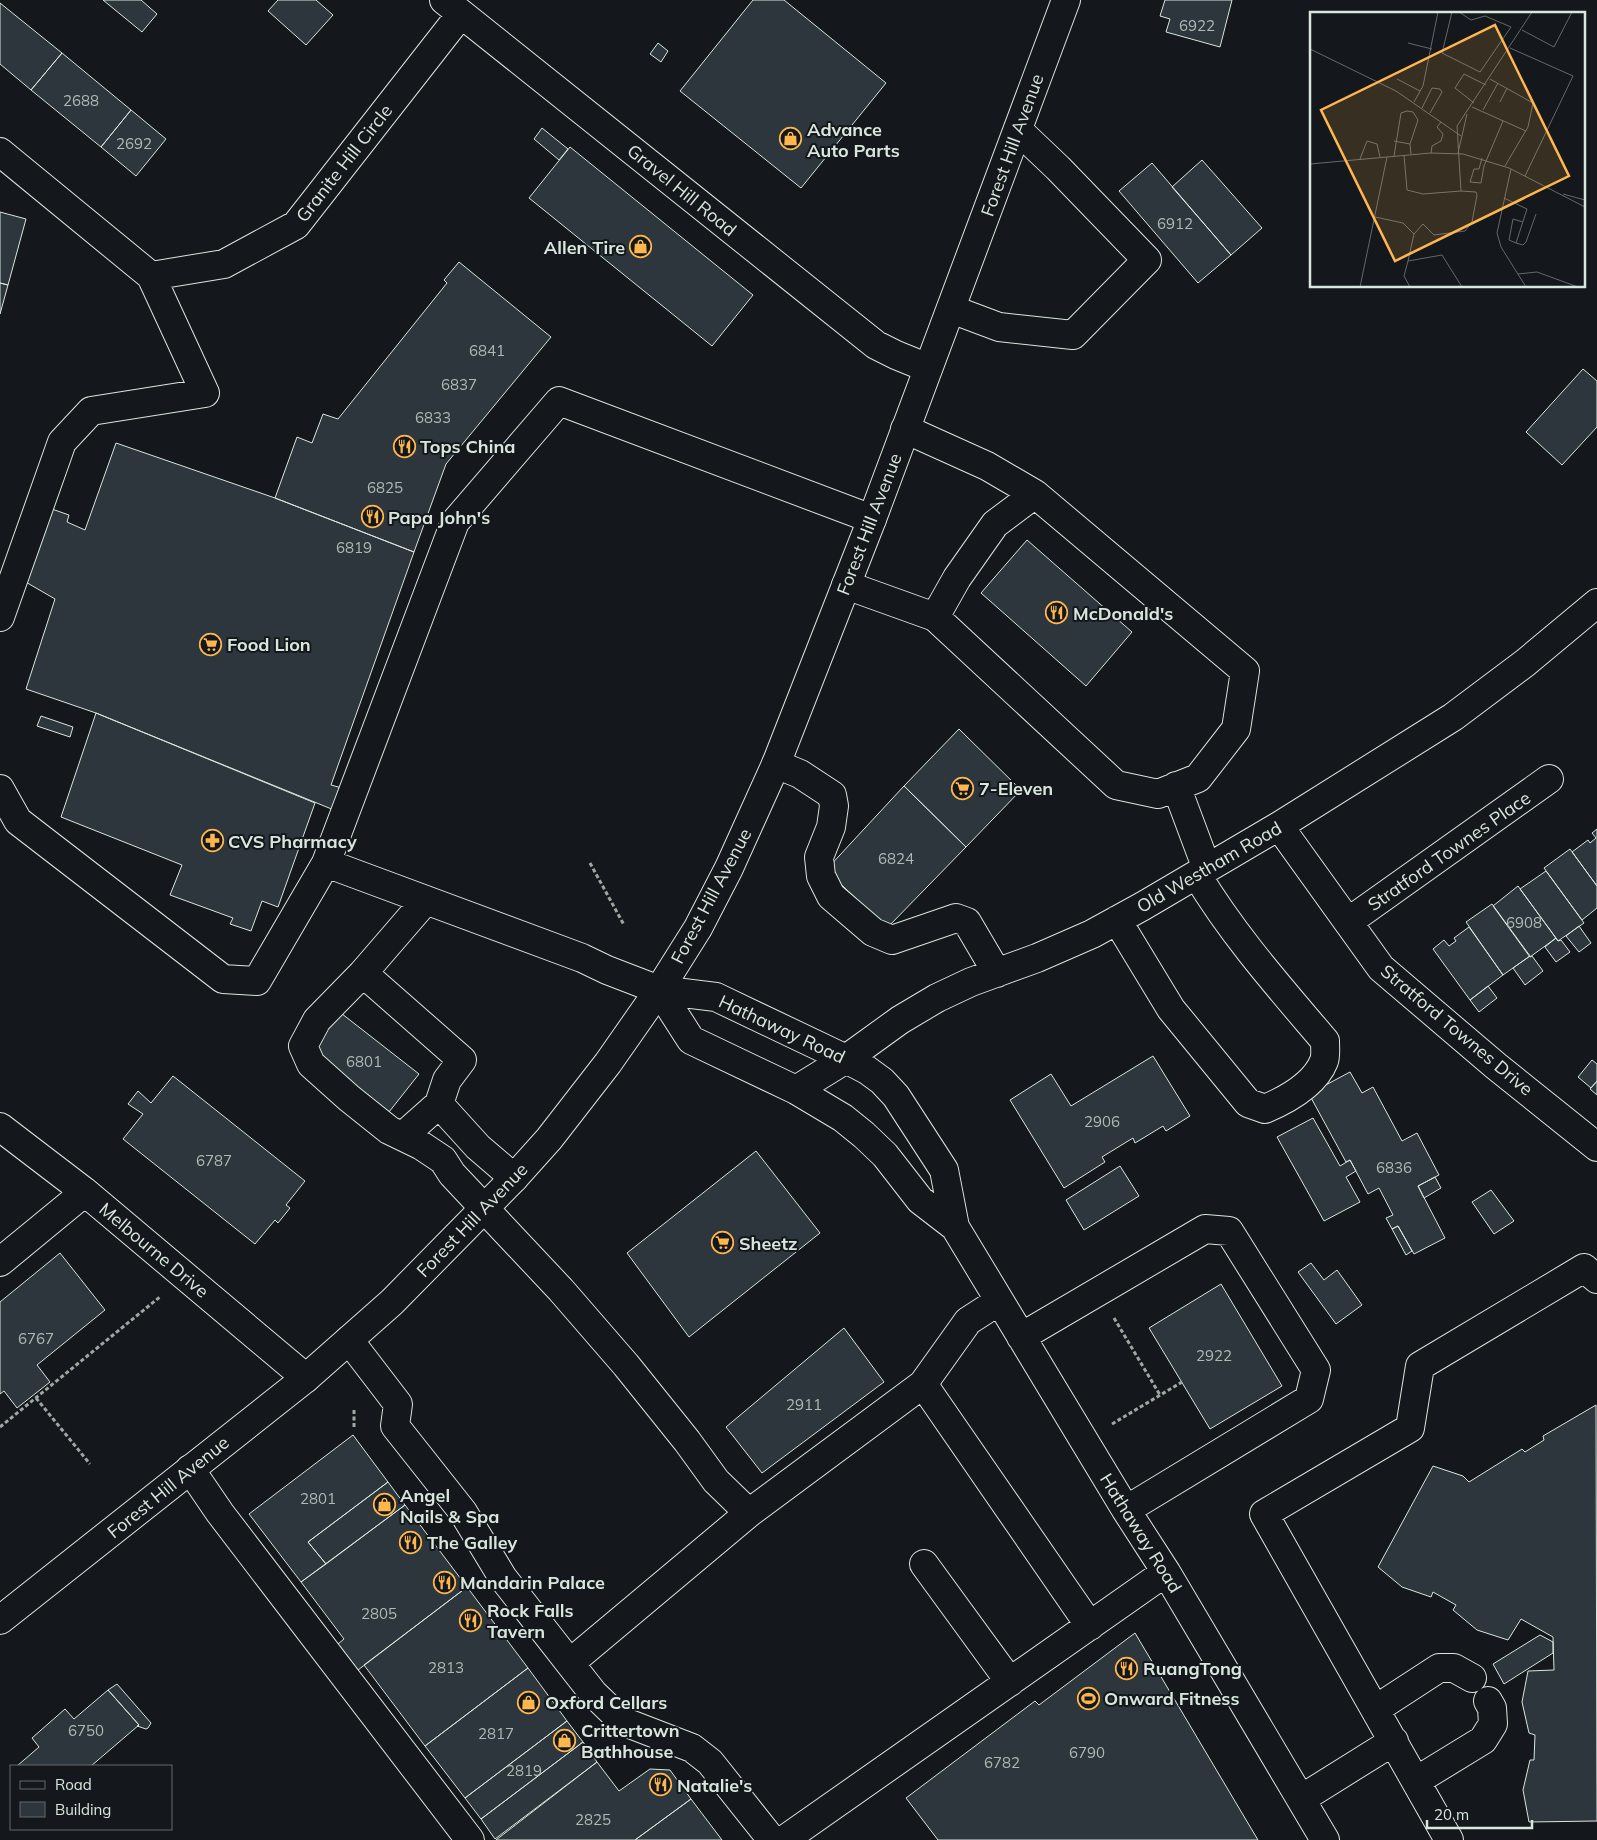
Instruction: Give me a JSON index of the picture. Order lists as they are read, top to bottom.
{
  "streets": {
    "street": [
      "Forest Hill Avenue",
      "Granite Hill Circle",
      "Gravel Hill Road",
      "Stratford Townes Place",
      "Old Westham Road",
      "Hathaway Road",
      "Stratford Townes Drive",
      "Melbourne Drive"
    ]
  },
  "crossings": [
    ["Forest Hill Avenue", "Gravel Hill Road"],
    ["Forest Hill Avenue", "Hathaway Road"],
    ["Forest Hill Avenue", "Melbourne Drive"],
    ["Granite Hill Circle", "Gravel Hill Road"],
    ["Stratford Townes Place", "Stratford Townes Drive"],
    ["Old Westham Road", "Hathaway Road"],
    ["Old Westham Road", "Stratford Townes Drive"]
  ],
  "places": {
    "shop": [
      "Advance Auto Parts",
      "Allen Tire",
      "Angel Nails & Spa",
      "Oxford Cellars",
      "Crittertown Bathhouse"
    ],
    "restaurant": [
      "Tops China",
      "Papa John's",
      "McDonald's",
      "The Galley",
      "Mandarin Palace",
      "Rock Falls Tavern",
      "RuangTong",
      "Natalie's"
    ],
    "supermarket": ["Food Lion", "7-Eleven", "Sheetz"],
    "pharmacy": ["CVS Pharmacy"],
    "sports": ["Onward Fitness"]
  },
  "house_numbers": [
    "6922",
    "2688",
    "2692",
    "6912",
    "6841",
    "6837",
    "6833",
    "6825",
    "6819",
    "6824",
    "6908",
    "6801",
    "2906",
    "6787",
    "6836",
    "6767",
    "2922",
    "2911",
    "2801",
    "2805",
    "2813",
    "6750",
    "2817",
    "6790",
    "6782",
    "2819",
    "2825"
  ],
  "legend": ["Road", "Building"],
  "scale_bar": "20 m"
}
